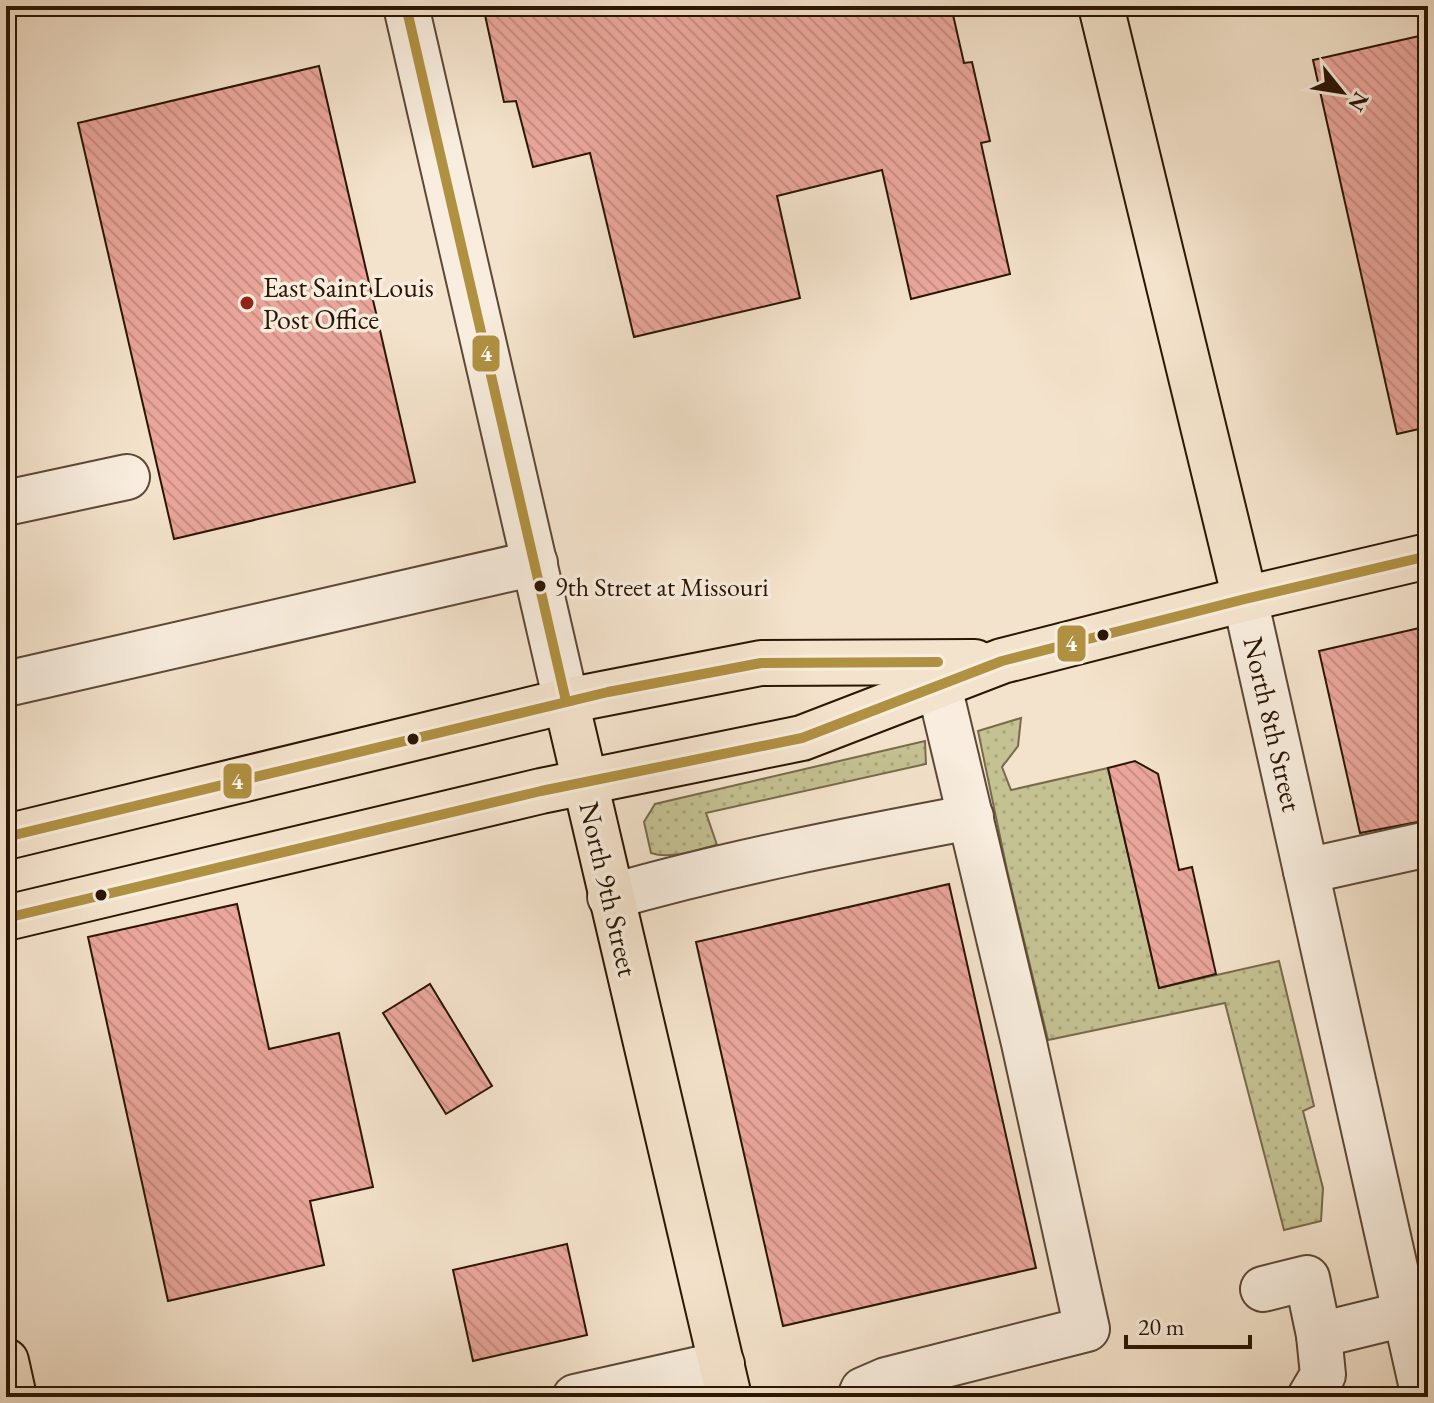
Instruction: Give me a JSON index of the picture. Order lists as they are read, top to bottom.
{
  "streets": {
    "main road": ["North 8th Street", "North 9th Street"]
  },
  "places": ["East Saint Louis Post Office", "9th Street at Missouri"],
  "lines": ["transit line 4"],
  "scale_bar": "20 m",
  "north": "bottom right"
}
